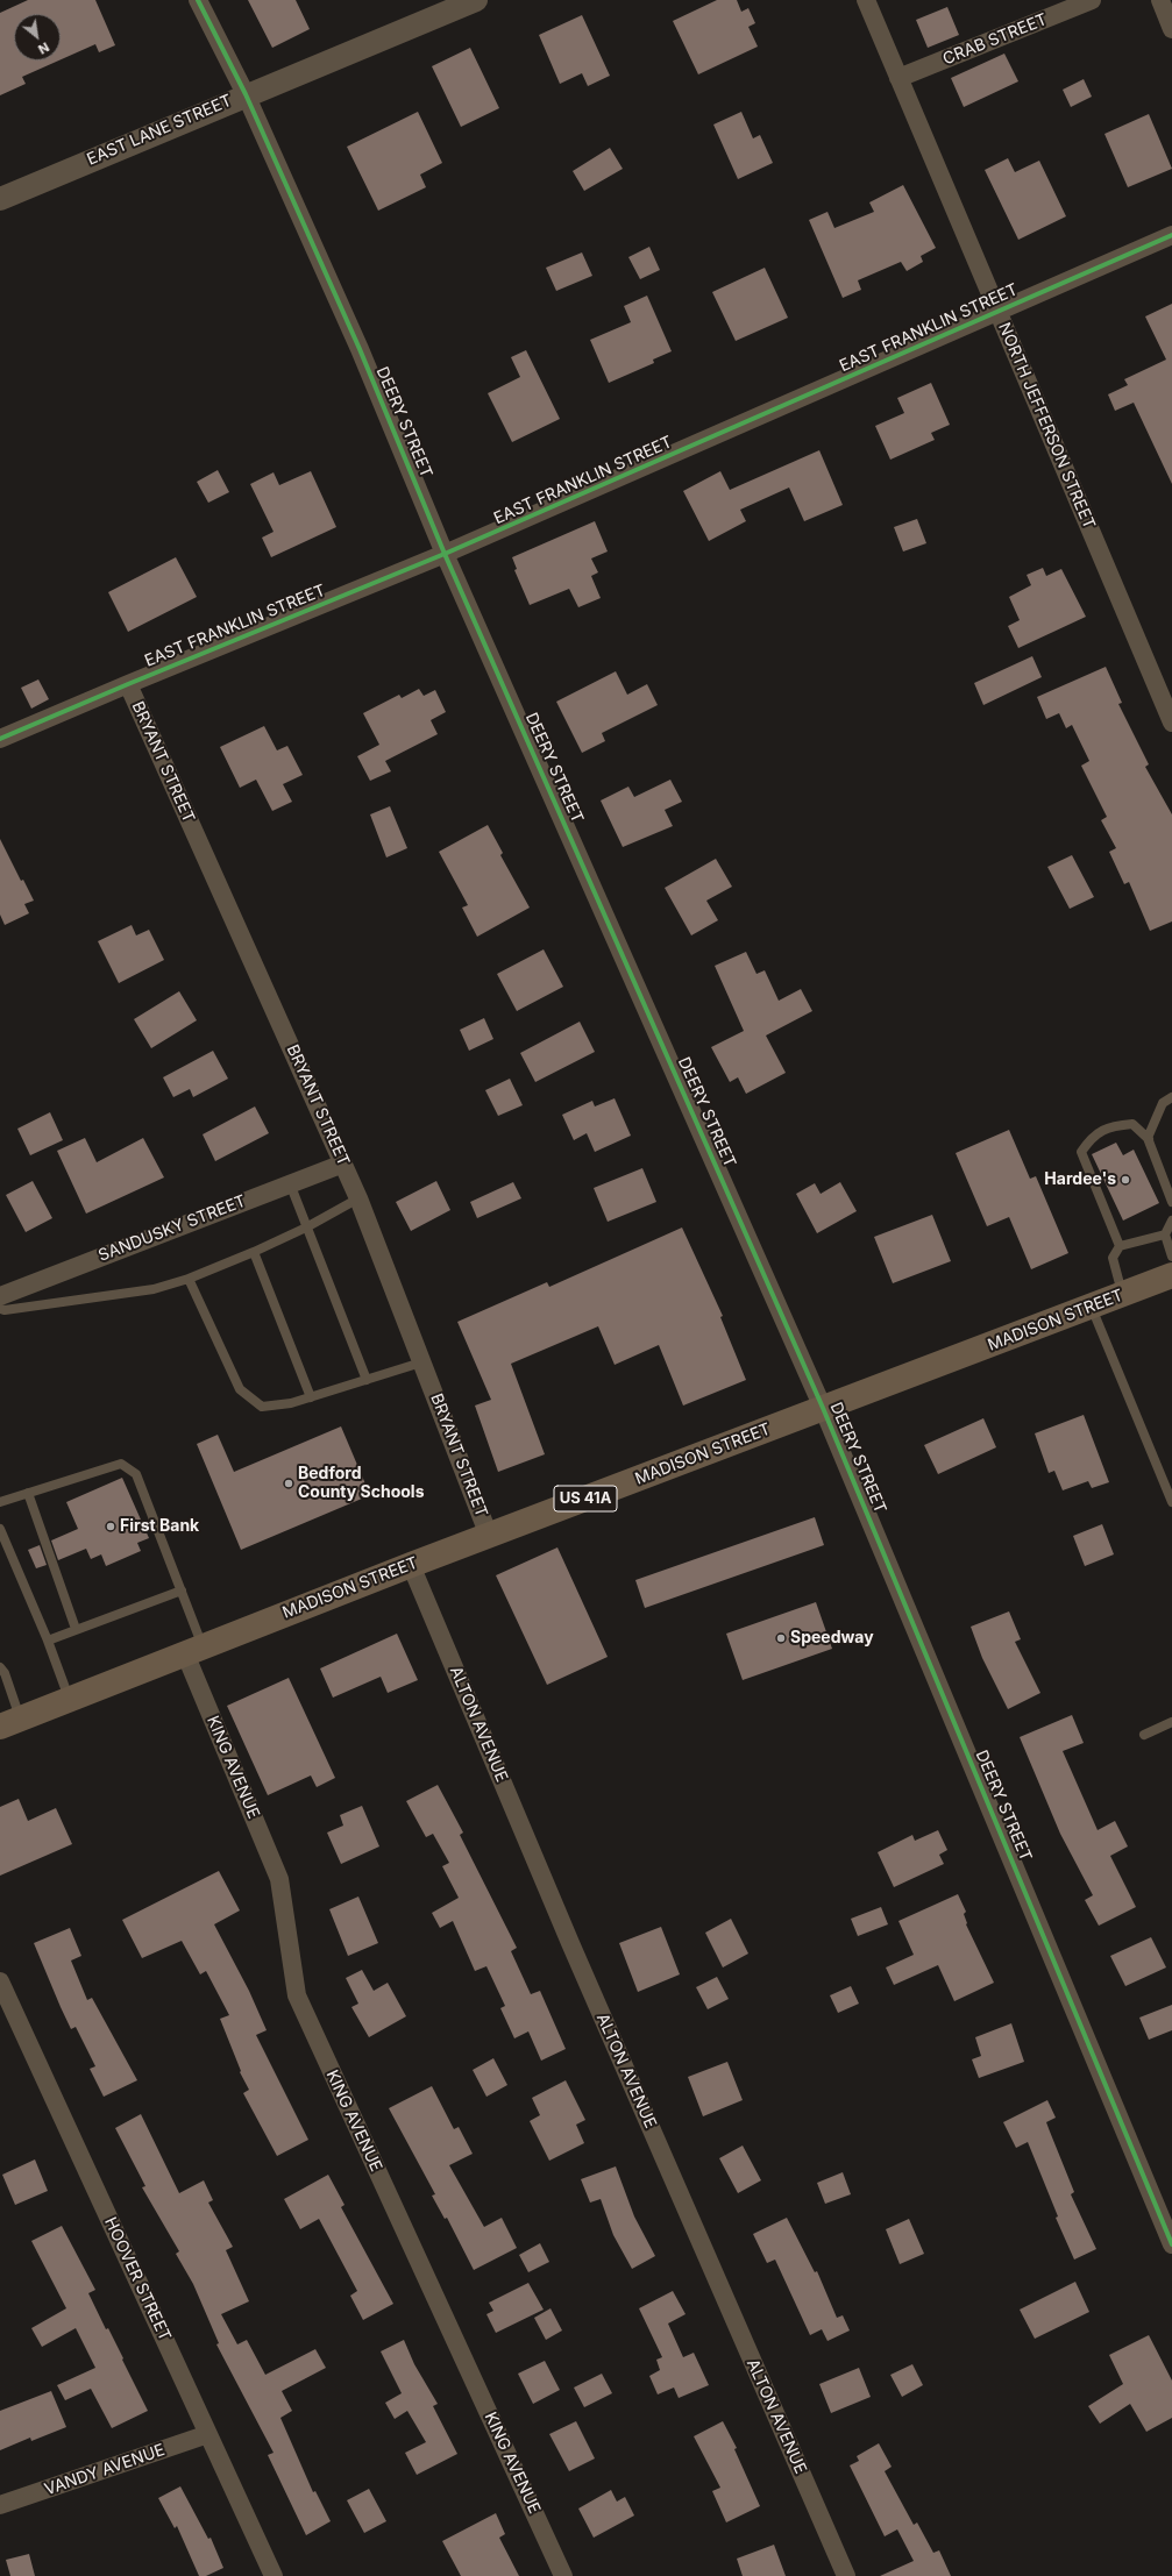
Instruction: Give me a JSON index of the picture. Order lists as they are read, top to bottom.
{
  "streets": {
    "main road": ["MADISON STREET", "US 41A"],
    "street": [
      "CRAB STREET",
      "EAST LANE STREET",
      "EAST FRANKLIN STREET",
      "DEERY STREET",
      "NORTH JEFFERSON STREET",
      "BRYANT STREET",
      "SANDUSKY STREET",
      "ALTON AVENUE",
      "KING AVENUE",
      "HOOVER STREET",
      "VANDY AVENUE"
    ]
  },
  "crossings": [
    ["CRAB STREET", "NORTH JEFFERSON STREET"],
    ["EAST LANE STREET", "DEERY STREET"],
    ["EAST FRANKLIN STREET", "DEERY STREET"],
    ["EAST FRANKLIN STREET", "NORTH JEFFERSON STREET"],
    ["EAST FRANKLIN STREET", "BRYANT STREET"],
    ["DEERY STREET", "MADISON STREET"],
    ["BRYANT STREET", "SANDUSKY STREET"],
    ["BRYANT STREET", "MADISON STREET"],
    ["MADISON STREET", "ALTON AVENUE"],
    ["MADISON STREET", "KING AVENUE"],
    ["HOOVER STREET", "VANDY AVENUE"]
  ],
  "places": [
    "Hardee's",
    "Bedford County Schools",
    "First Bank",
    "Speedway"
  ],
  "north": "bottom right"
}
